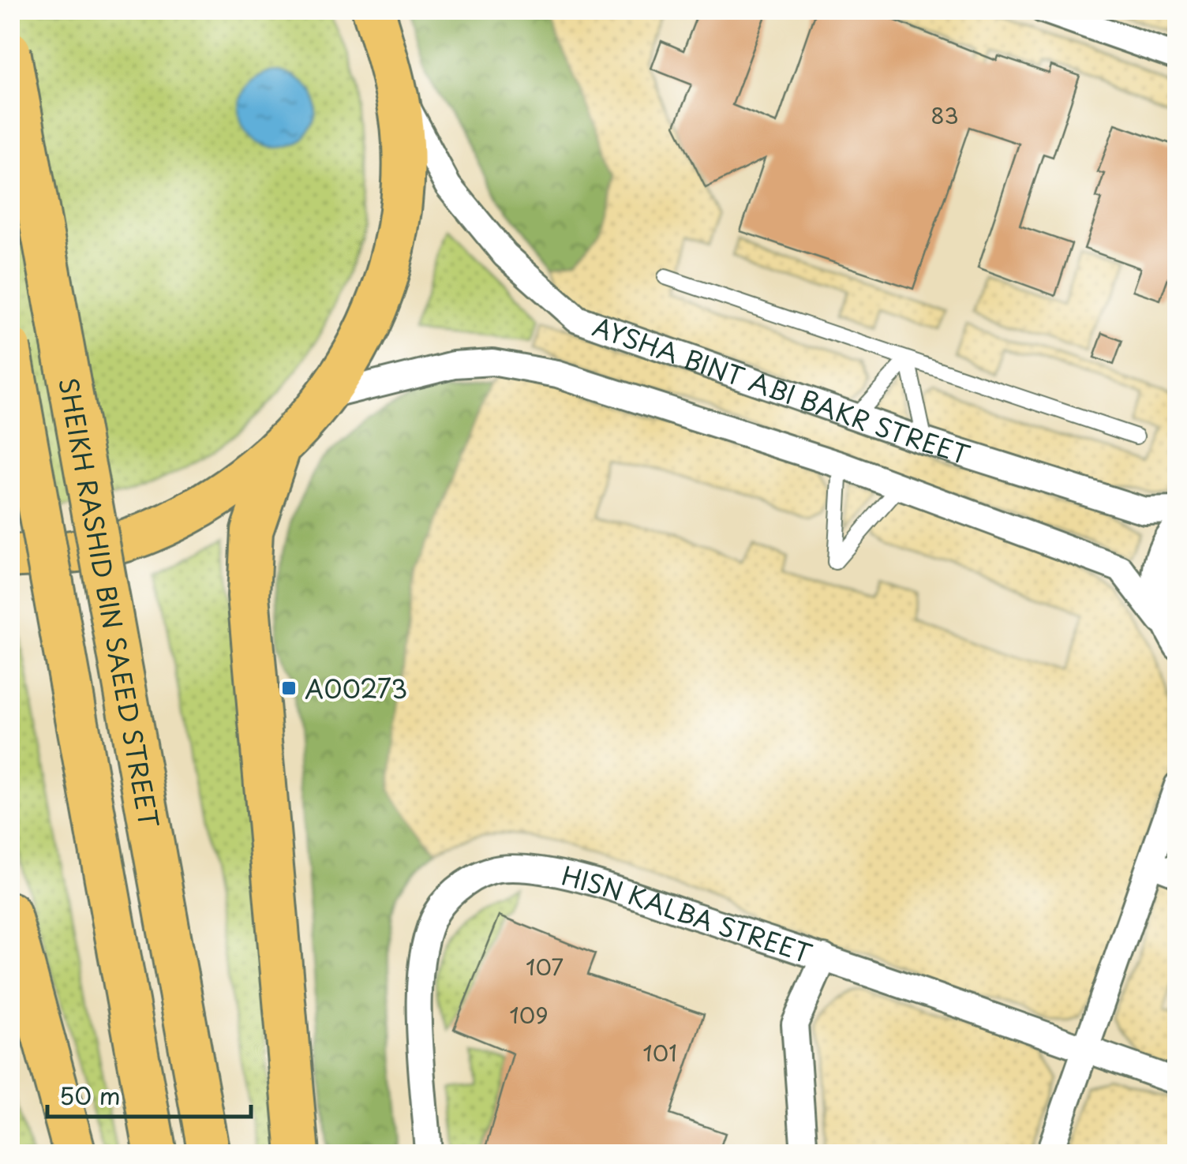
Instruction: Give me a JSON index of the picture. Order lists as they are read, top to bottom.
{
  "streets": {
    "main road": ["SHEIKH RASHID BIN SAEED STREET"],
    "street": ["AYSHA BINT ABI BAKR STREET", "HISN KALBA STREET"]
  },
  "places": {
    "transit": ["A00273"]
  },
  "house_numbers": [
    "83",
    "107",
    "109",
    "101"
  ],
  "scale_bar": "50 m"
}
